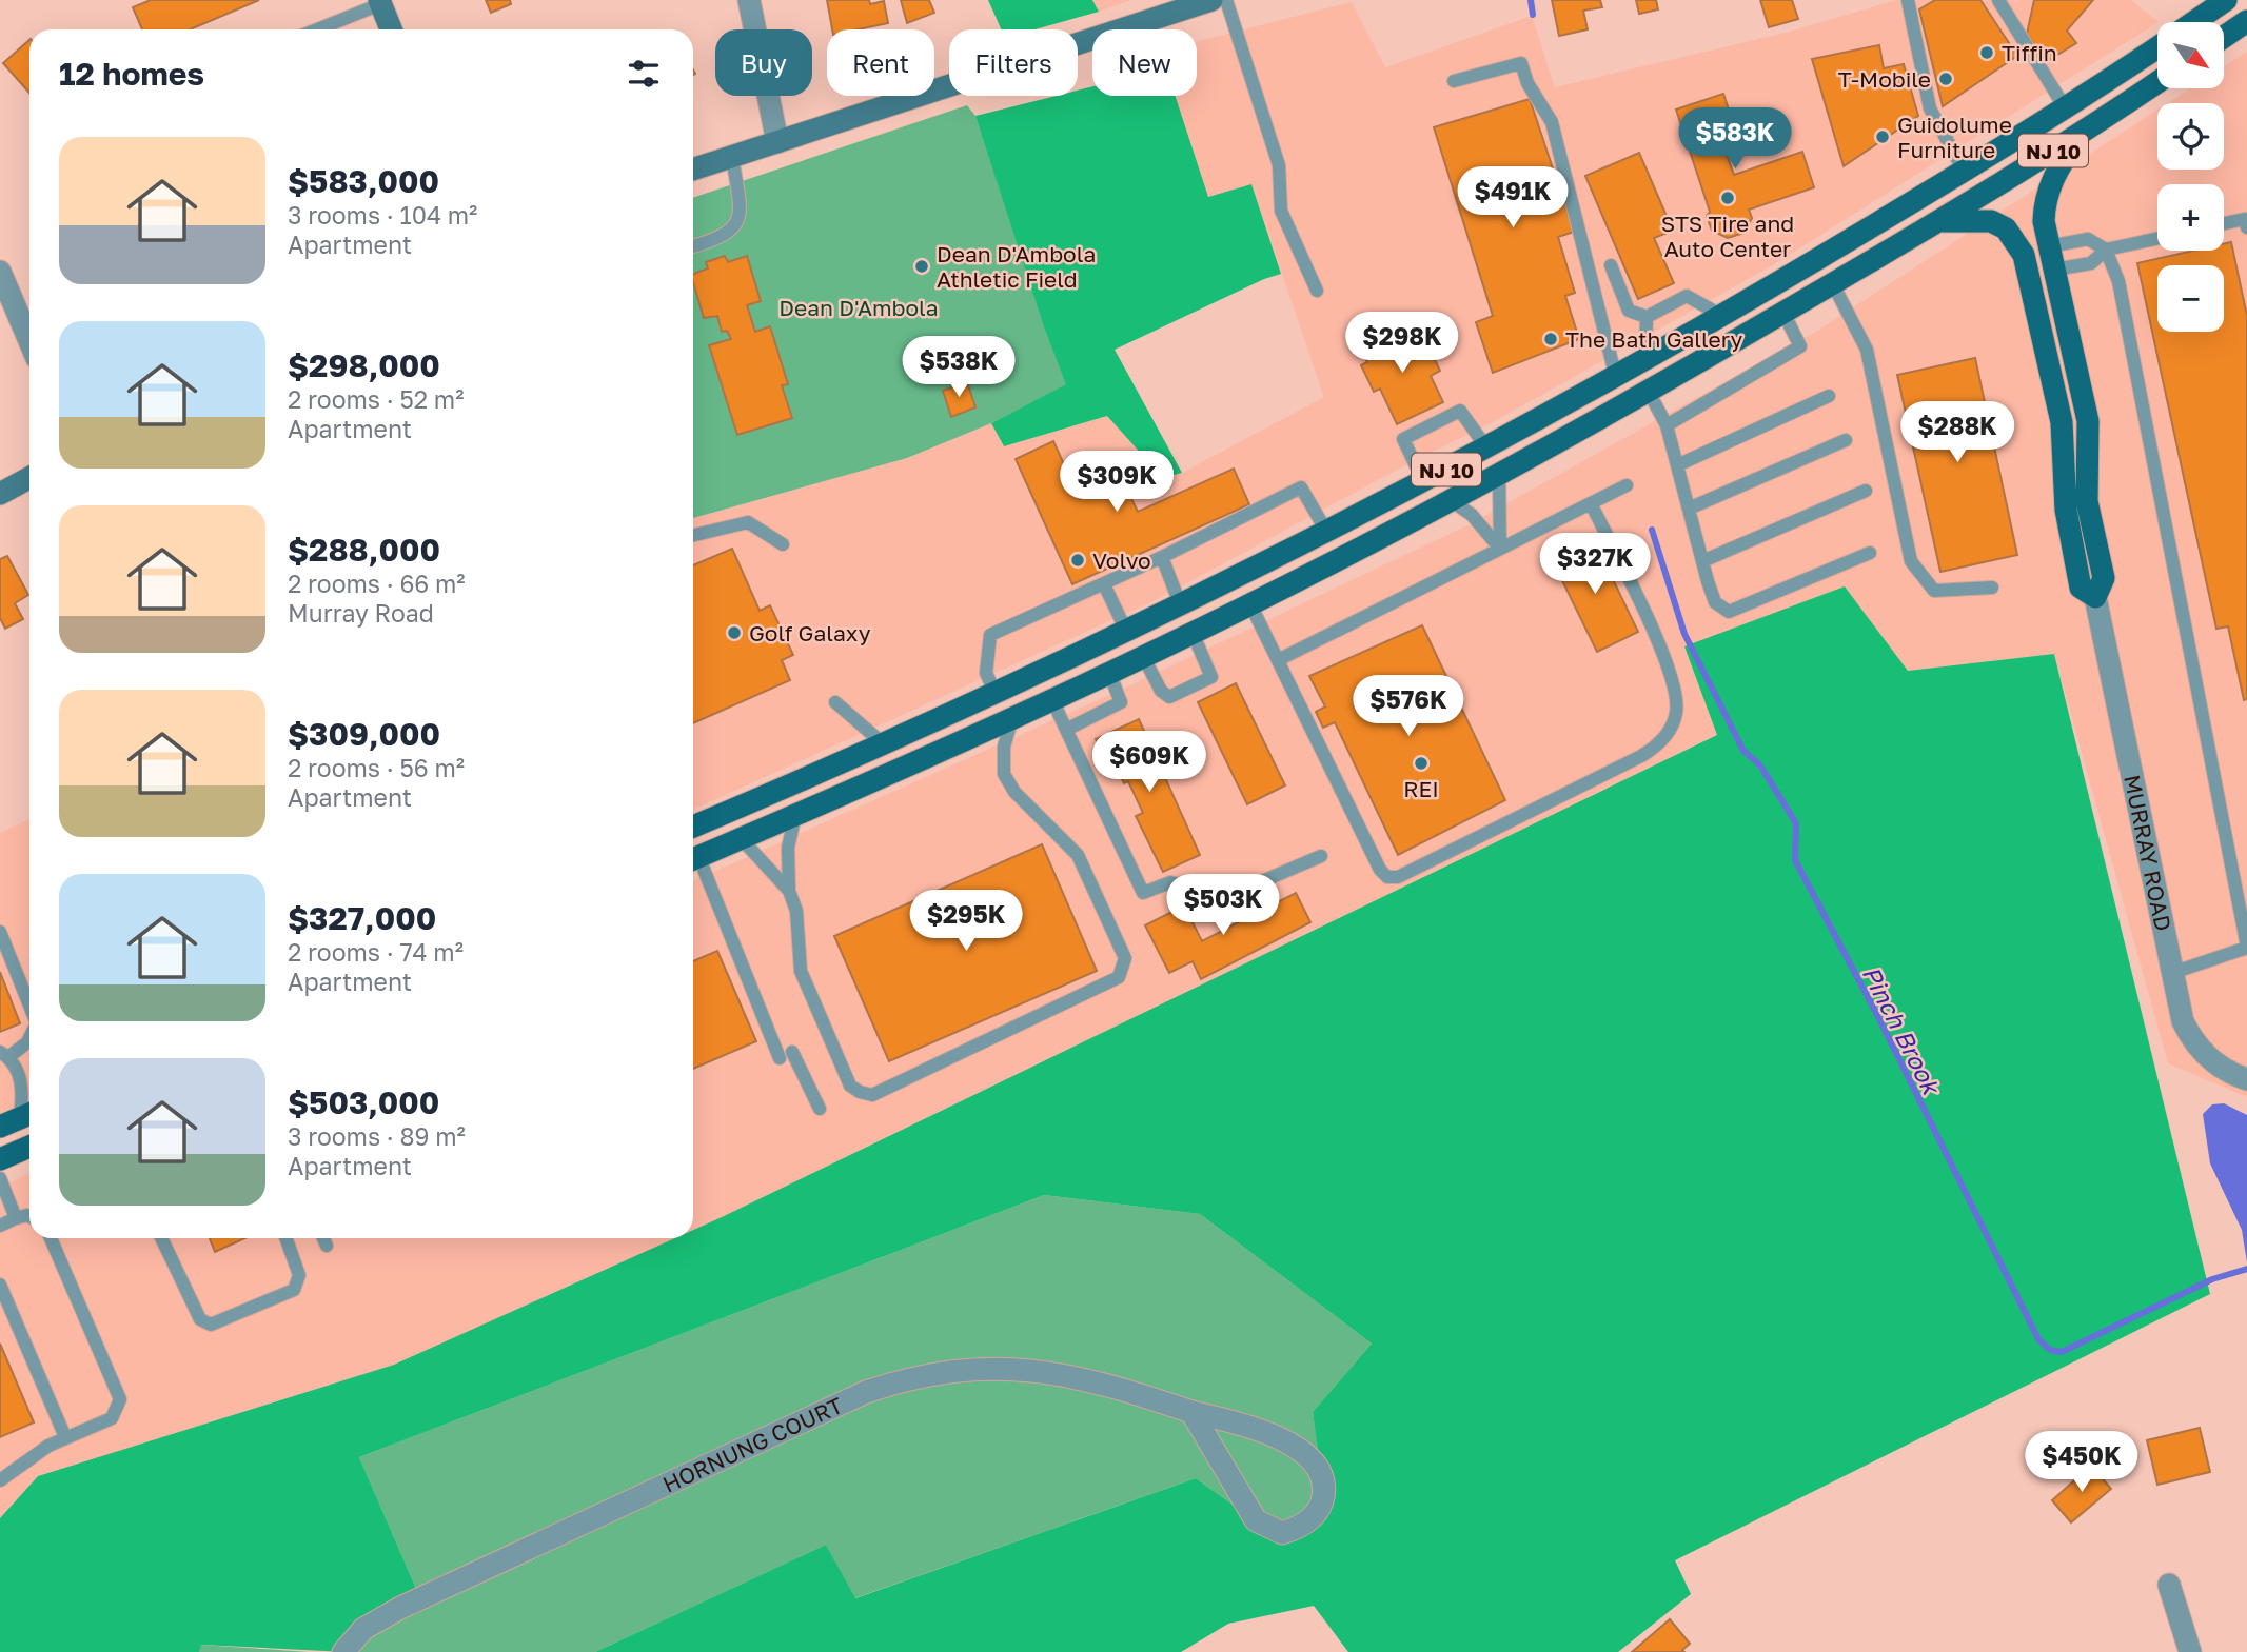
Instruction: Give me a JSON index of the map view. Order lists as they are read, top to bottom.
{
  "streets": {
    "main road": ["NJ 10"],
    "street": ["MURRAY ROAD", "HORNUNG COURT"]
  },
  "water": ["Pinch Brook"],
  "parks": ["Dean D'Ambola"],
  "places": [
    "Tiffin",
    "T-Mobile",
    "Guidolume Furniture",
    "STS Tire and Auto Center",
    "Dean D'Ambola Athletic Field",
    "The Bath Gallery",
    "Volvo",
    "Golf Galaxy",
    "REI"
  ],
  "north": "bottom right",
  "page": {
    "map_buttons": ["+", "−"],
    "chip": [
      "Buy",
      "Rent",
      "Filters",
      "New"
    ],
    "heading": "12 homes",
    "price": [
      "$583K",
      "$491K",
      "$298K",
      "$538K",
      "$288K",
      "$309K",
      "$327K",
      "$576K",
      "$609K",
      "$503K",
      "$295K",
      "$450K"
    ],
    "list": [
      {
        "name": "$583,000",
        "note": "3 rooms · 104 m² · Apartment"
      },
      {
        "name": "$298,000",
        "note": "2 rooms · 52 m² · Apartment"
      },
      {
        "name": "$288,000",
        "note": "2 rooms · 66 m² · Murray Road"
      },
      {
        "name": "$309,000",
        "note": "2 rooms · 56 m² · Apartment"
      },
      {
        "name": "$327,000",
        "note": "2 rooms · 74 m² · Apartment"
      },
      {
        "name": "$503,000",
        "note": "3 rooms · 89 m² · Apartment"
      }
    ]
  }
}
